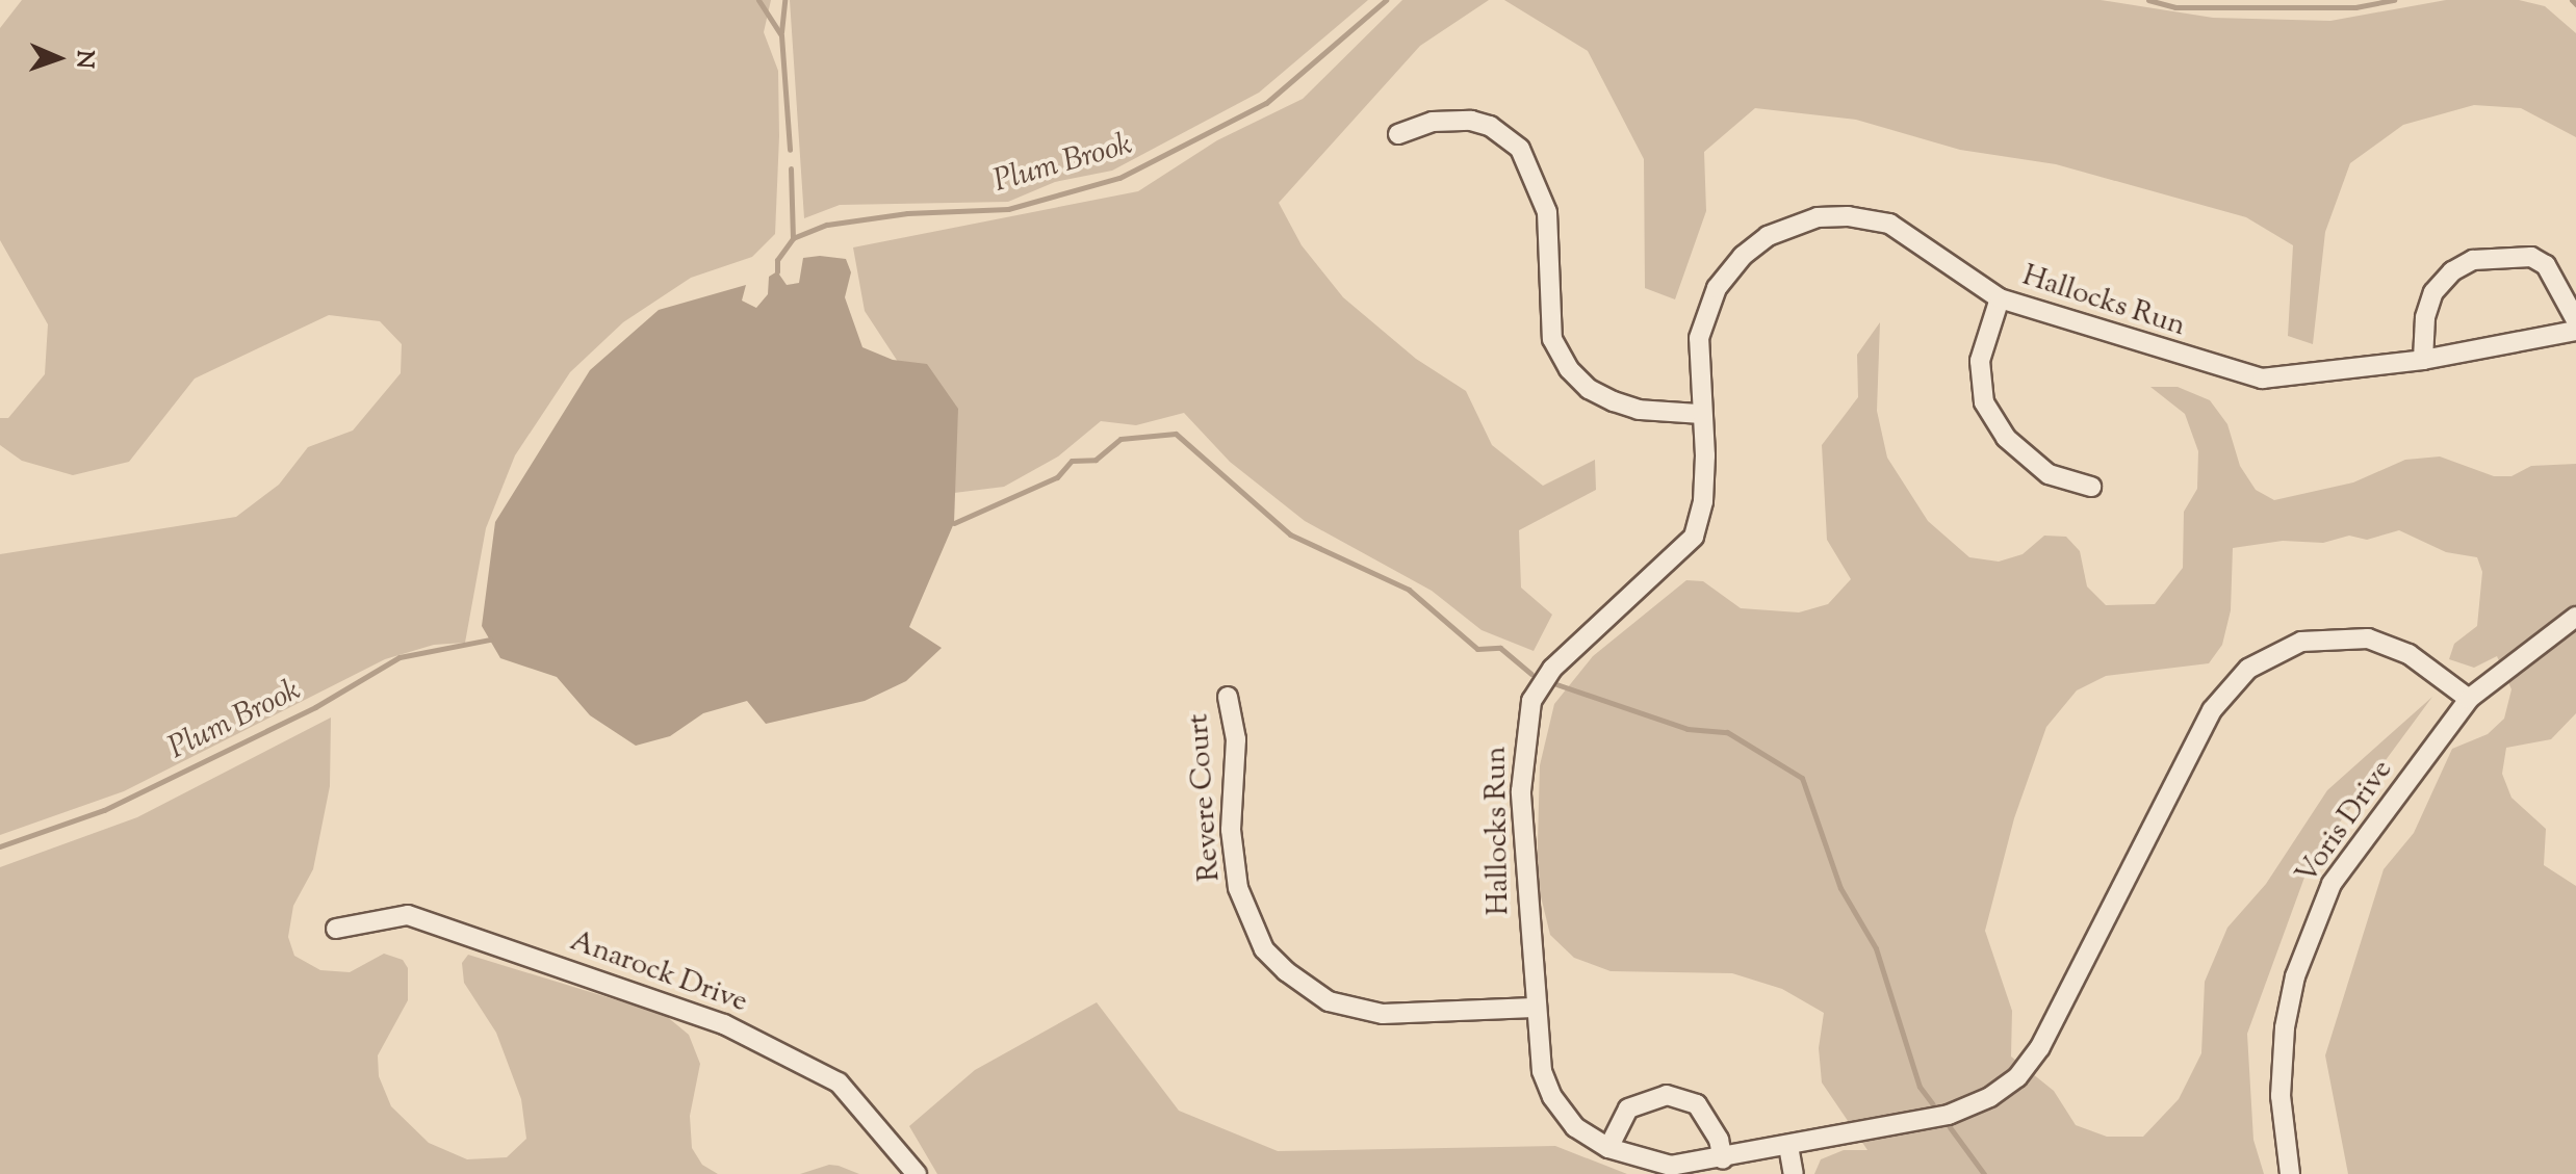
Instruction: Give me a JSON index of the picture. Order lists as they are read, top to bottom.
{
  "streets": {
    "street": [
      "Hallocks Run",
      "Revere Court",
      "Voris Drive",
      "Anarock Drive"
    ]
  },
  "crossings": [
    ["Hallocks Run", "Revere Court"],
    ["Hallocks Run", "Voris Drive"]
  ],
  "water": ["Plum Brook"],
  "north": "right"
}
